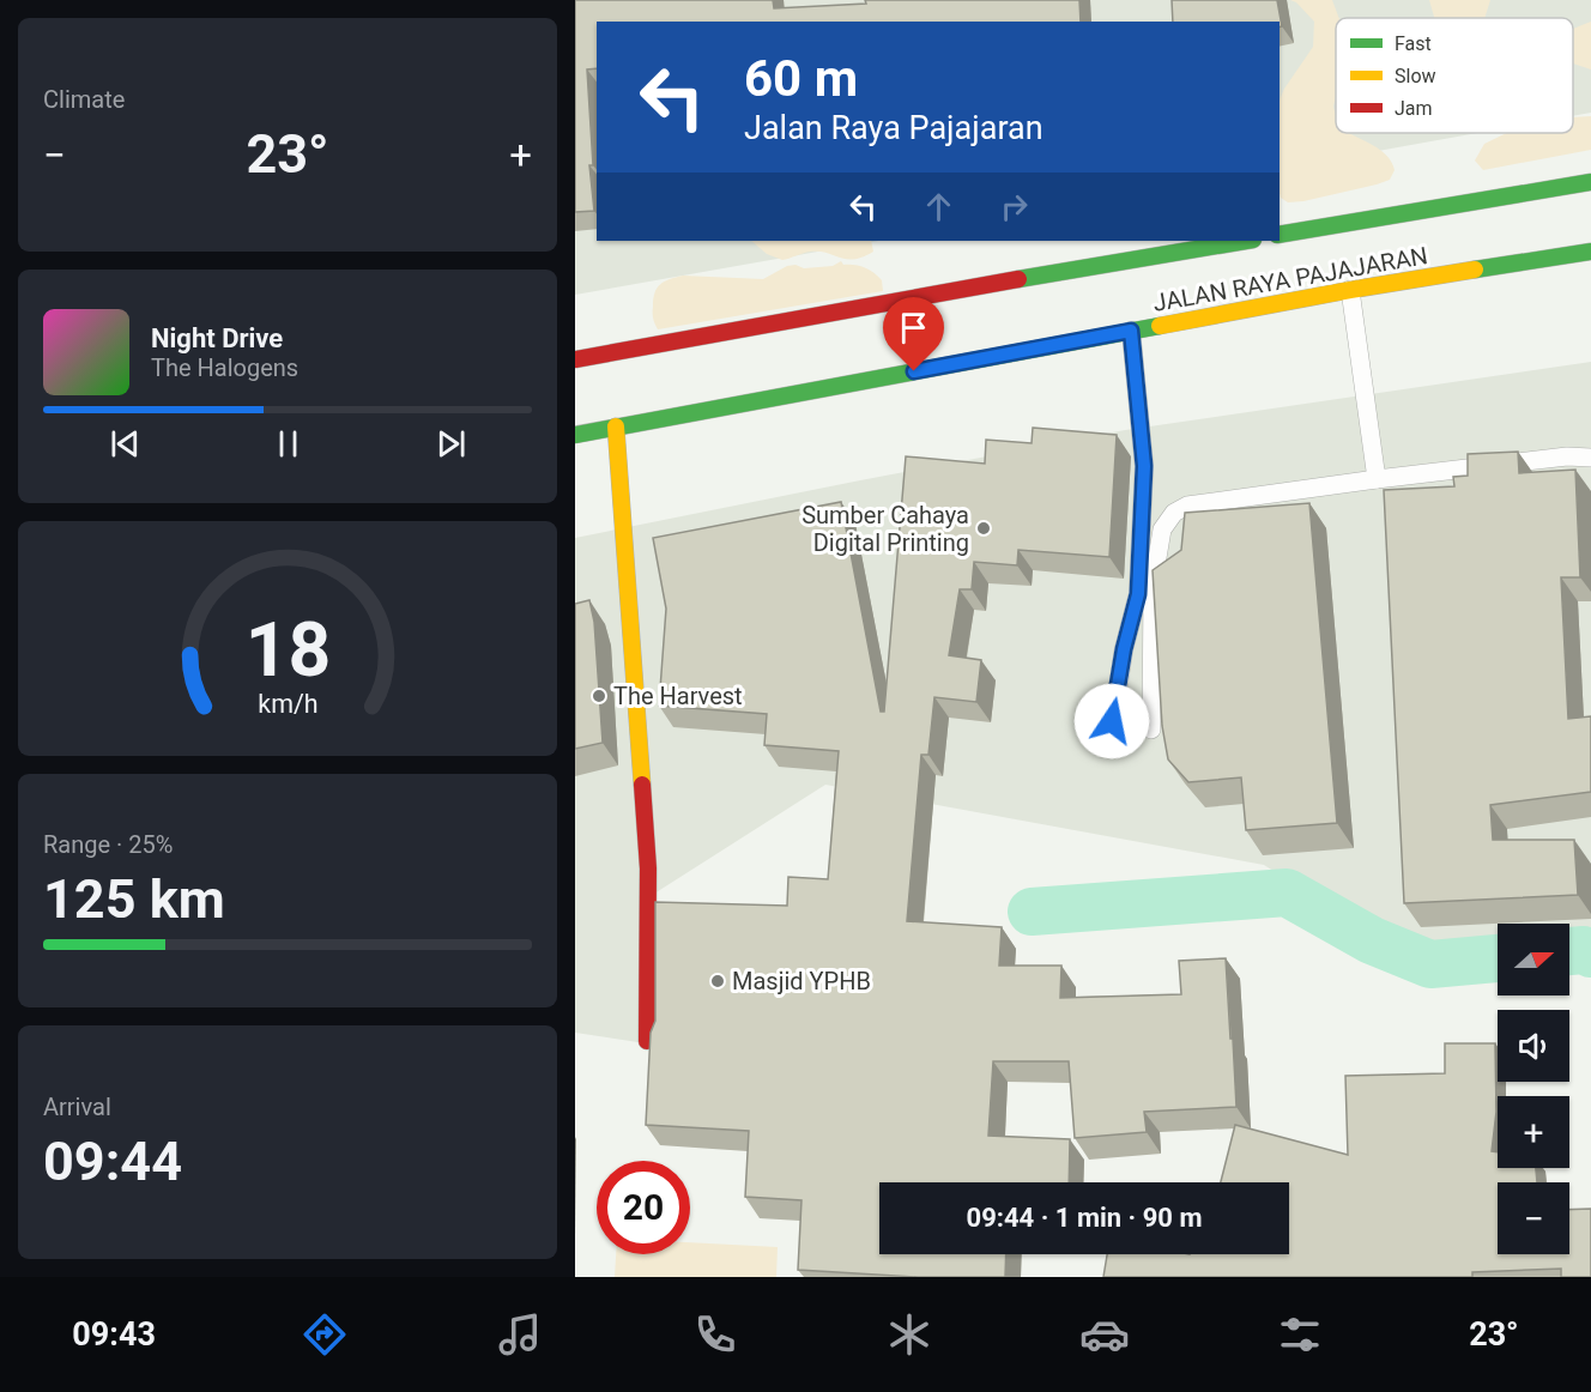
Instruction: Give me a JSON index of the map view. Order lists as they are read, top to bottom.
{
  "streets": {
    "main road": ["JALAN RAYA PAJAJARAN"]
  },
  "places": ["Sumber Cahaya Digital Printing", "The Harvest", "Masjid YPHB"],
  "legend": ["Fast", "Slow", "Jam"],
  "north": "right",
  "page": {
    "tile": [
      "Climate",
      ["Range · 25%", "125 km"],
      ["Arrival", "09:44"]
    ],
    "turn": ["60 m", "Jalan Raya Pajajaran"],
    "heat": ["−", "23°", "+"],
    "song": ["Night Drive", "The Halogens"],
    "map_buttons": ["+", "−"],
    "limit": "20",
    "trip": "09:44 · 1 min · 90 m",
    "tabs": ["09:43", "23°"],
    "gauge": ["18", "km/h"]
  }
}
